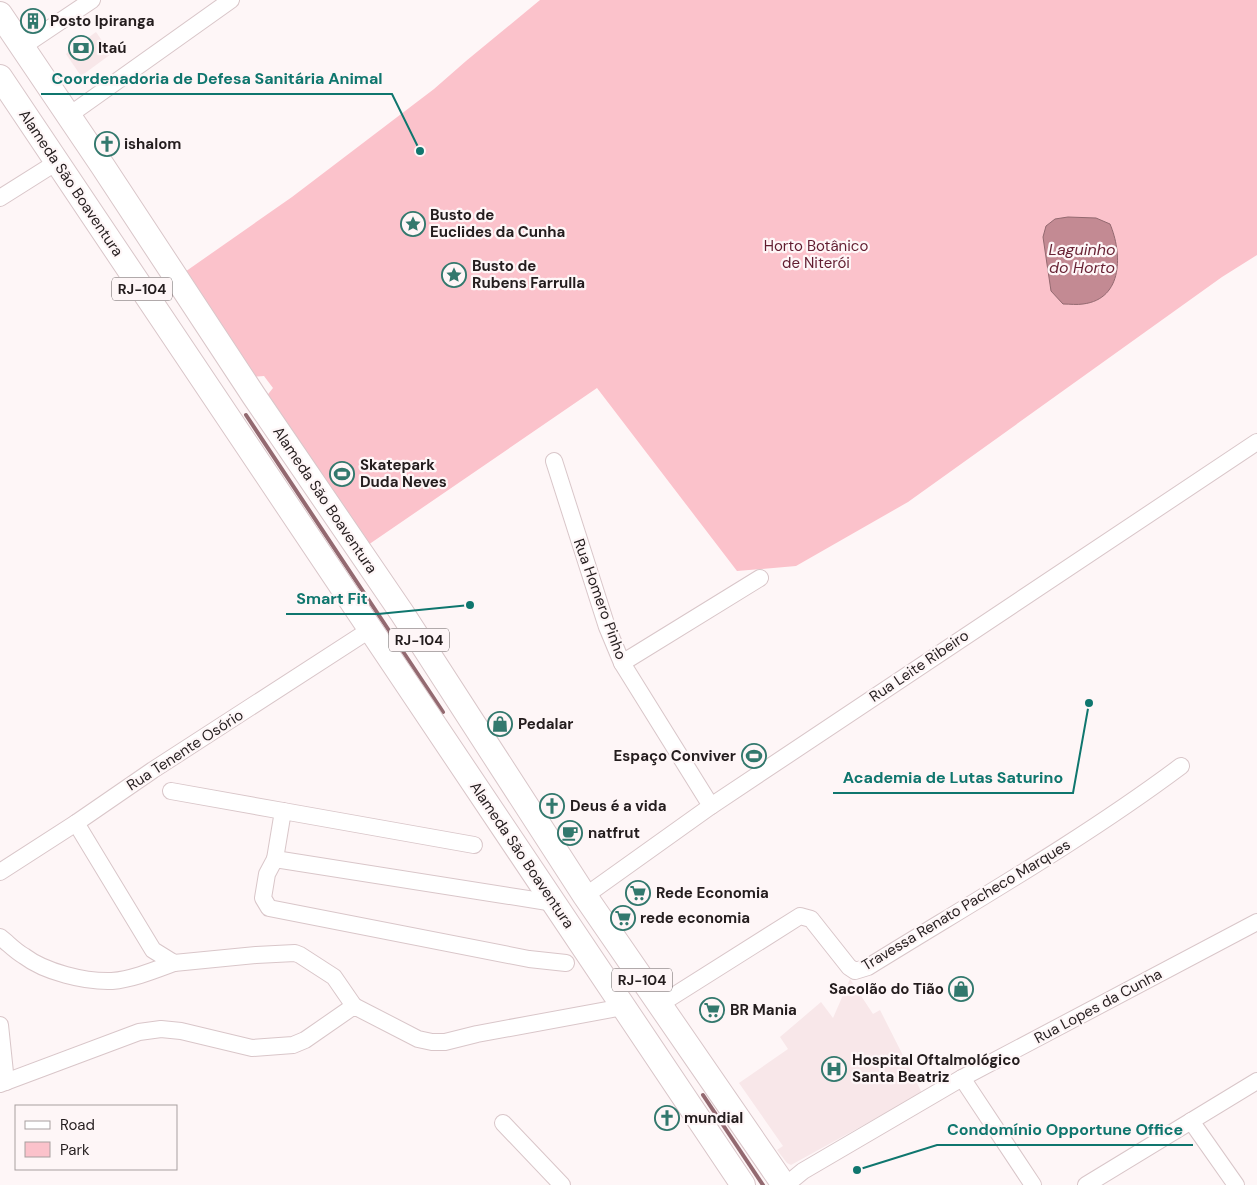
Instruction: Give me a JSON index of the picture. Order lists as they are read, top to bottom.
{
  "streets": {
    "highway": ["Alameda São Boaventura", "RJ-104"],
    "street": [
      "Rua Homero Pinho",
      "Rua Leite Ribeiro",
      "Rua Tenente Osório",
      "Travessa Renato Pacheco Marques",
      "Rua Lopes da Cunha"
    ]
  },
  "crossings": [
    ["Alameda São Boaventura", "Rua Leite Ribeiro"],
    ["Alameda São Boaventura", "Rua Tenente Osório"],
    ["Alameda São Boaventura", "Travessa Renato Pacheco Marques"],
    ["Alameda São Boaventura", "Rua Lopes da Cunha"],
    ["Rua Homero Pinho", "Rua Leite Ribeiro"]
  ],
  "water": ["Laguinho do Horto"],
  "parks": ["Horto Botânico de Niterói"],
  "places": {
    "building": ["Posto Ipiranga"],
    "bank": ["Itaú"],
    "church": ["ishalom", "Deus é a vida", "mundial"],
    "other": [
      "Coordenadoria de Defesa Sanitária Animal",
      "Smart Fit",
      "Academia de Lutas Saturino",
      "Condomínio Opportune Office"
    ],
    "place": ["Busto de Euclides da Cunha", "Busto de Rubens Farrulla"],
    "sports": ["Skatepark Duda Neves", "Espaço Conviver"],
    "shop": ["Pedalar", "Sacolão do Tião"],
    "cafe": ["natfrut"],
    "supermarket": ["Rede Economia", "rede economia", "BR Mania"],
    "hospital": ["Hospital Oftalmológico Santa Beatriz"]
  },
  "legend": ["Road", "Park"]
}
